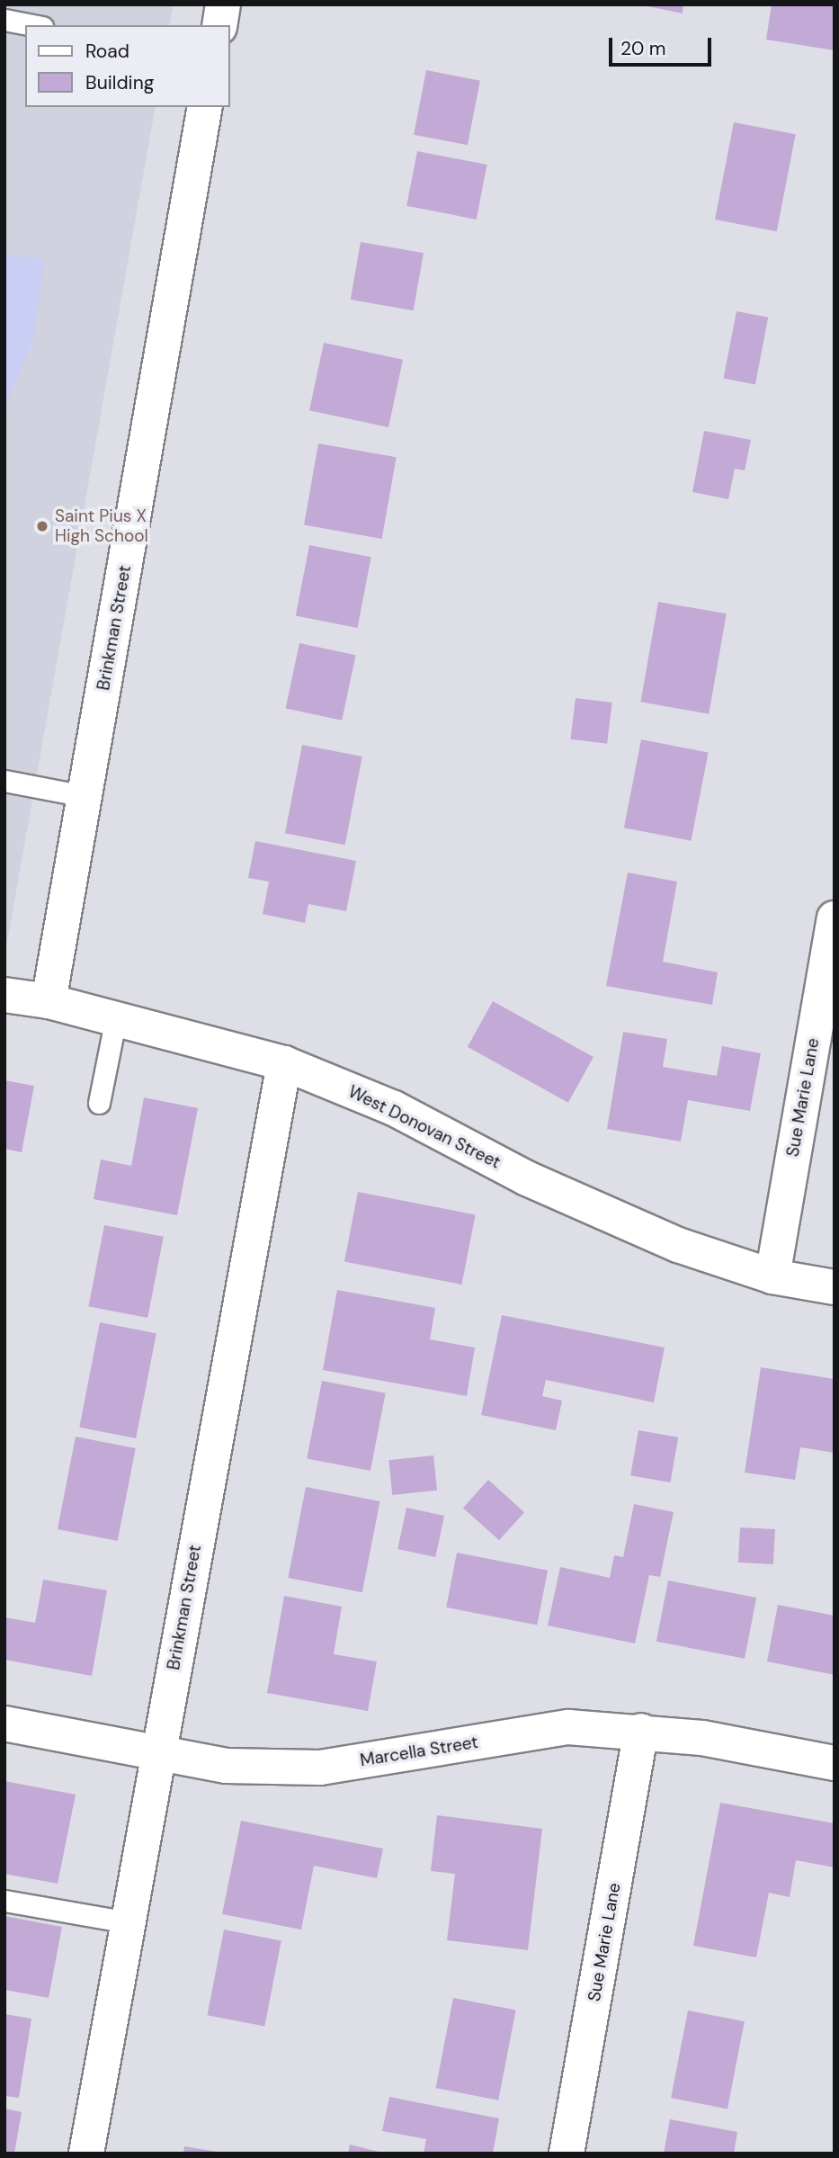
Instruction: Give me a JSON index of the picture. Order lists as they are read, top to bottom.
{
  "streets": {
    "street": [
      "Brinkman Street",
      "Sue Marie Lane",
      "West Donovan Street",
      "Marcella Street"
    ]
  },
  "crossings": [
    ["Brinkman Street", "West Donovan Street"],
    ["Brinkman Street", "Marcella Street"],
    ["Sue Marie Lane", "West Donovan Street"],
    ["Sue Marie Lane", "Marcella Street"]
  ],
  "places": ["Saint Pius X High School"],
  "legend": ["Road", "Building"],
  "scale_bar": "20 m"
}
